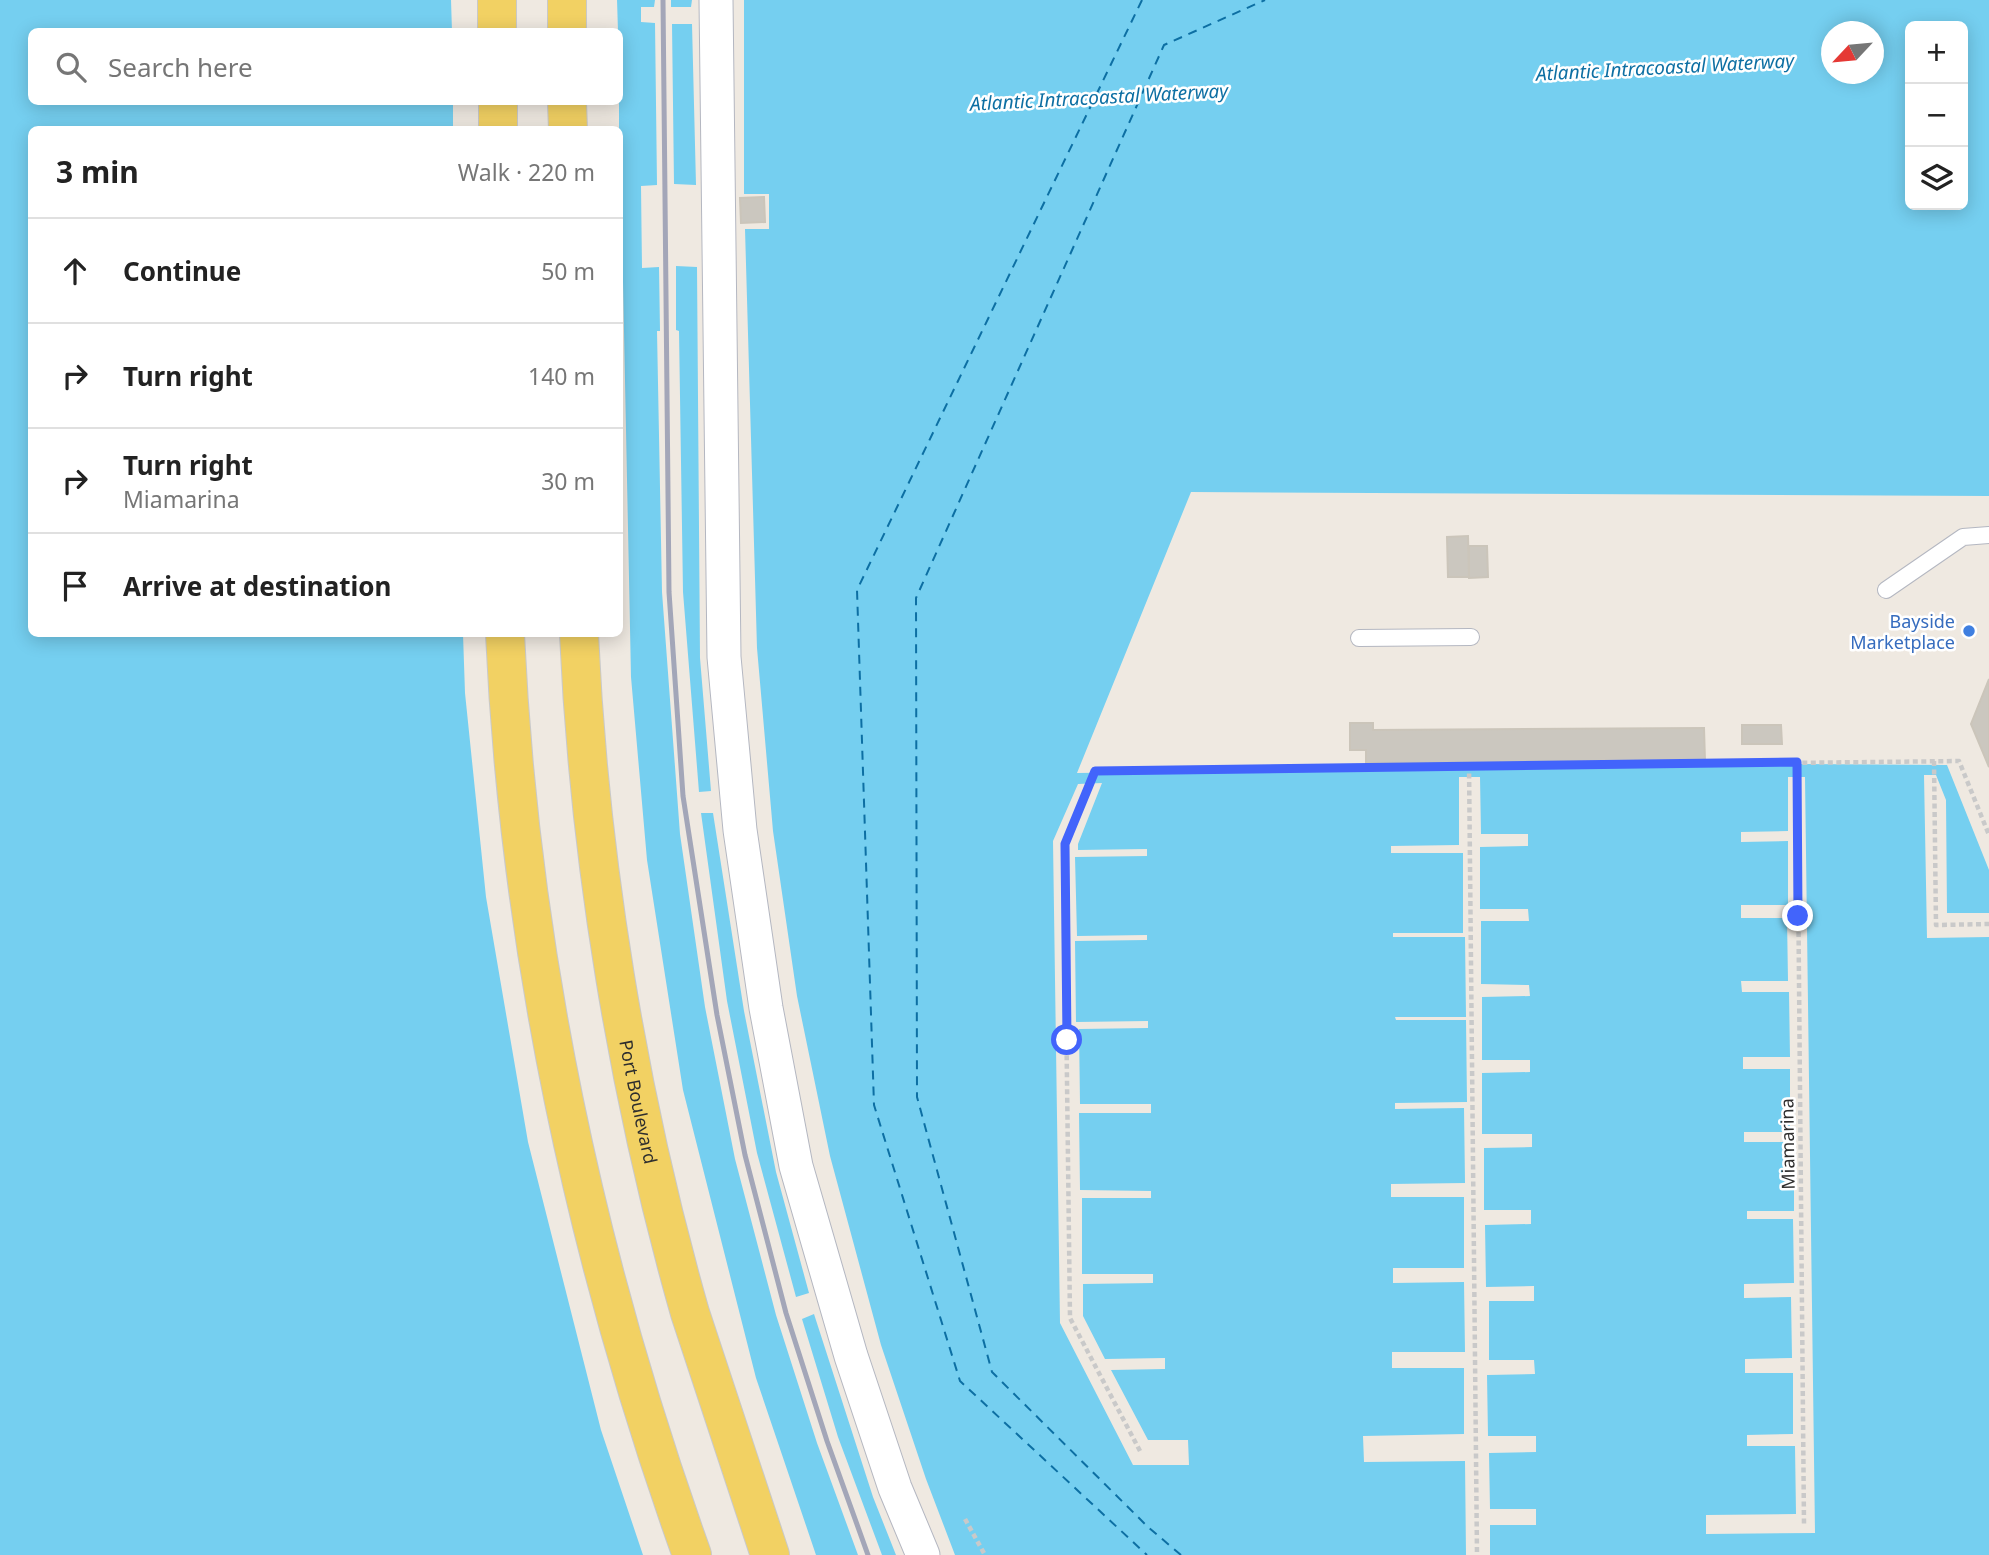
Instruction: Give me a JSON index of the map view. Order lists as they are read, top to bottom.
{
  "streets": {
    "main road": ["Port Boulevard"],
    "path": ["Miamarina"]
  },
  "water": ["Atlantic Intracoastal Waterway"],
  "places": ["Bayside Marketplace"],
  "north": "bottom left",
  "page": {
    "map_buttons": ["+", "−"],
    "search": "Search here",
    "heading": ["3 min", "Walk · 220 m"],
    "list": [
      ["Continue", "50 m"],
      ["Turn right", "140 m"],
      ["Turn right", "Miamarina", "30 m"],
      "Arrive at destination"
    ]
  }
}
